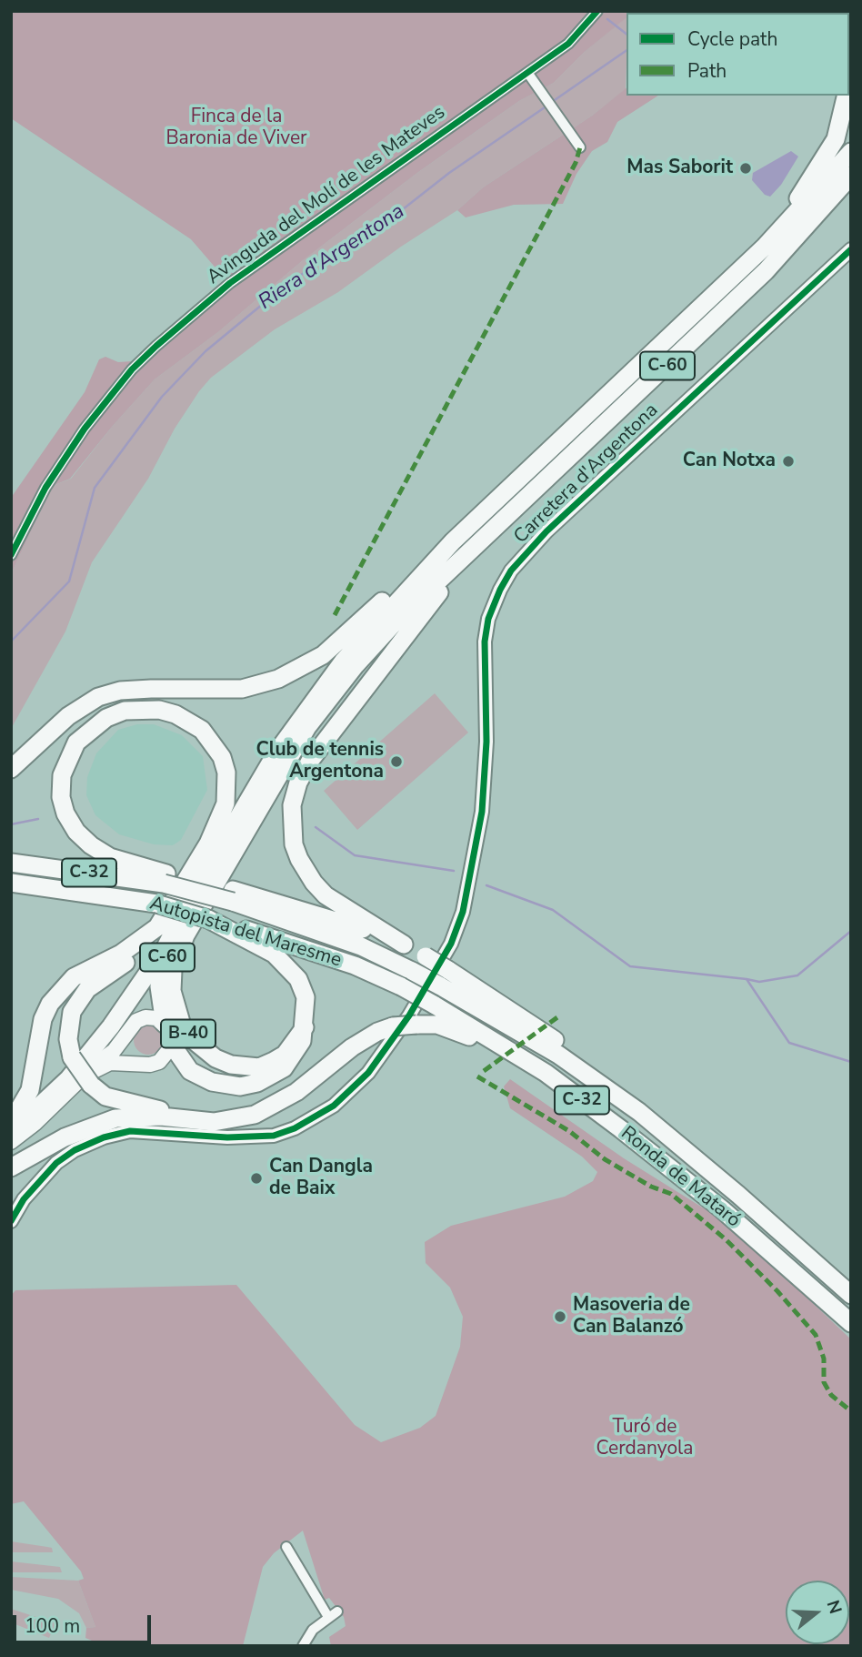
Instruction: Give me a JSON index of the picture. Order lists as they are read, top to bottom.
{
  "streets": {
    "highway": [
      "C-60",
      "C-32",
      "Autopista del Maresme",
      "B-40",
      "Ronda de Mataró"
    ],
    "street": ["Avinguda del Molí de les Mateves", "Carretera d'Argentona"]
  },
  "crossings": [
    ["C-60", "B-40"],
    ["Autopista del Maresme", "Ronda de Mataró"]
  ],
  "water": ["Riera d'Argentona"],
  "parks": ["Finca de la Baronia de Viver", "Turó de Cerdanyola"],
  "places": [
    "Mas Saborit",
    "Can Notxa",
    "Club de tennis Argentona",
    "Can Dangla de Baix",
    "Masoveria de Can Balanzó"
  ],
  "legend": ["Cycle path", "Path"],
  "scale_bar": "100 m",
  "north": "right"
}
